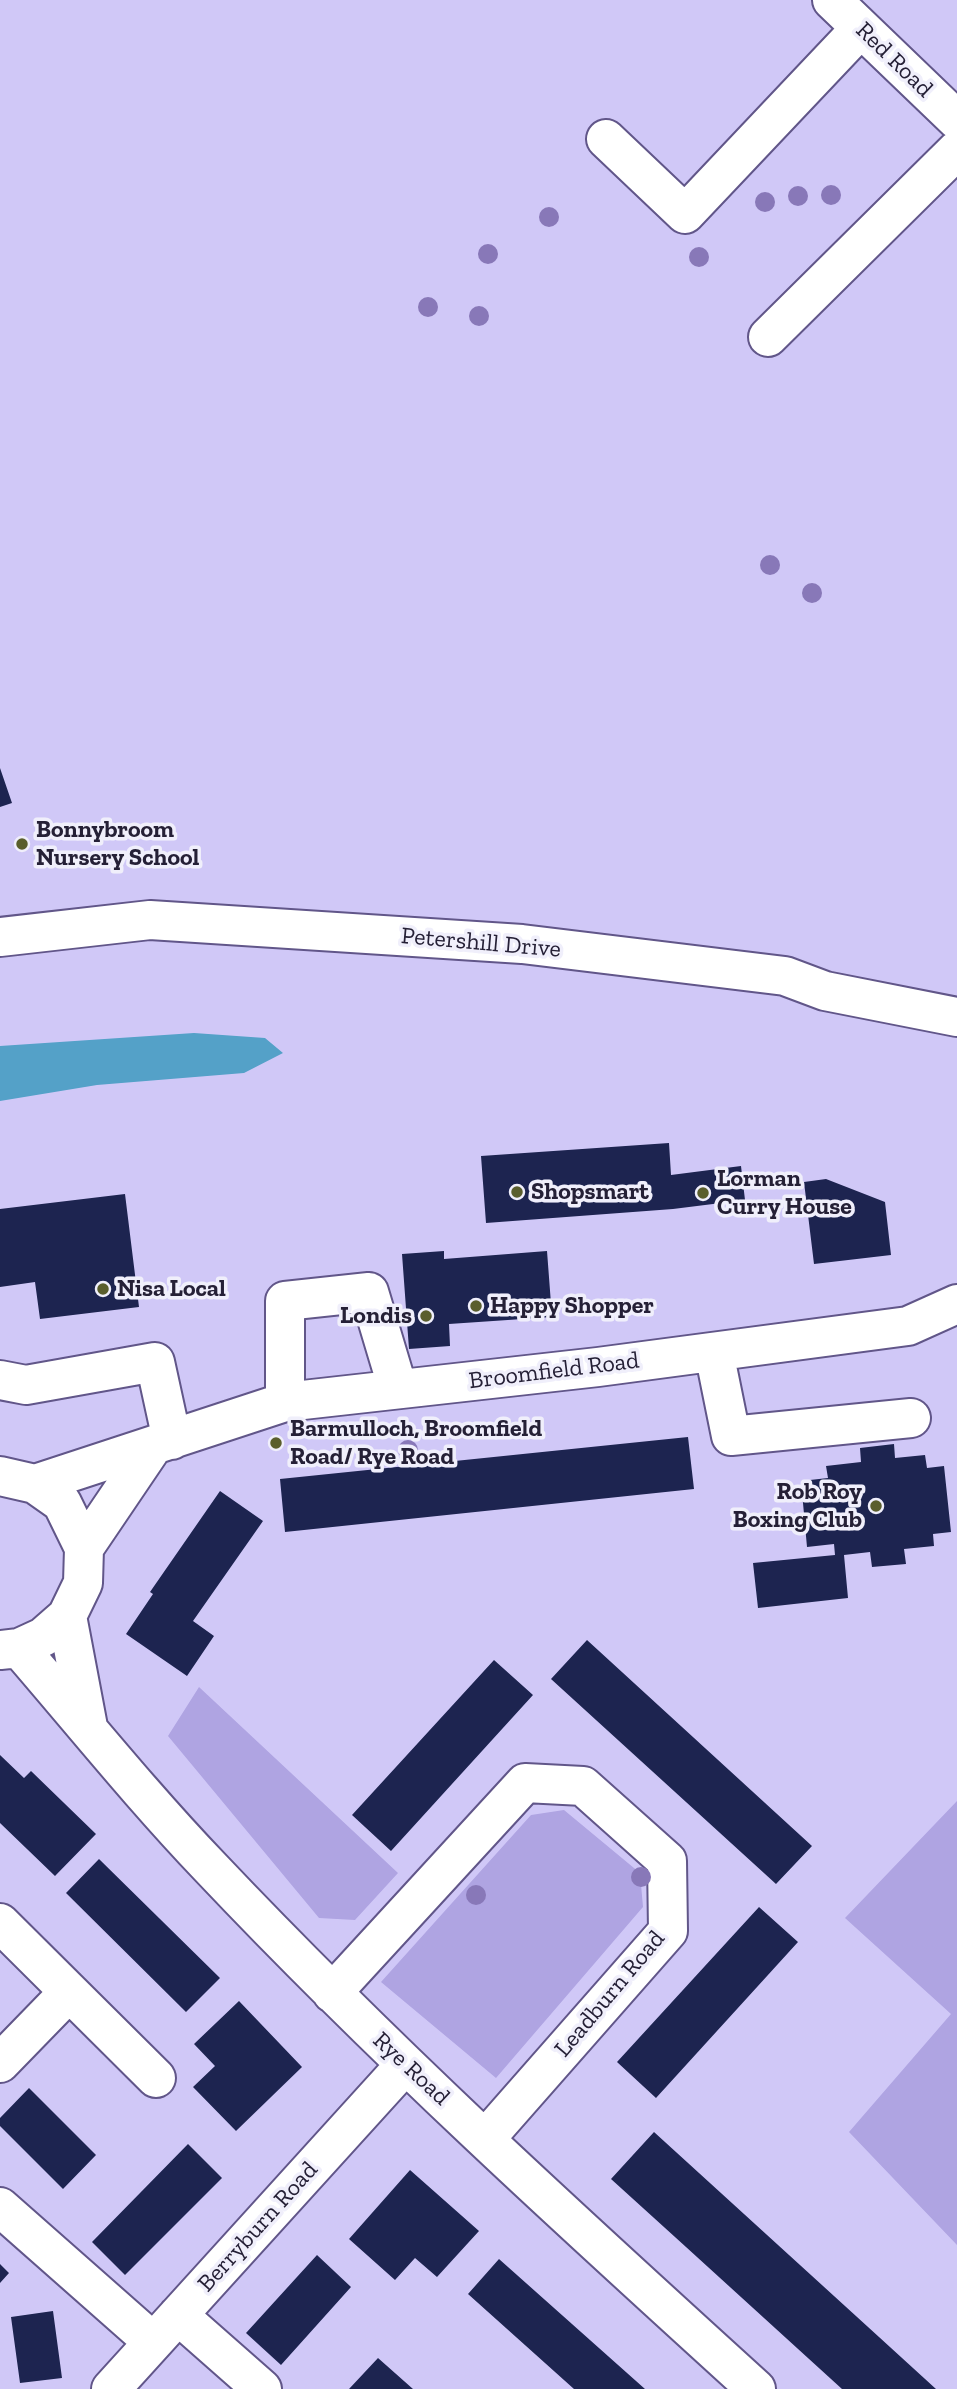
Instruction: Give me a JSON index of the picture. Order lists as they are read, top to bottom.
{
  "streets": {
    "street": [
      "Red Road",
      "Petershill Drive",
      "Broomfield Road",
      "Leadburn Road",
      "Rye Road",
      "Berryburn Road"
    ]
  },
  "crossings": [
    ["Leadburn Road", "Rye Road"],
    ["Rye Road", "Berryburn Road"]
  ],
  "places": [
    "Bonnybroom Nursery School",
    "Shopsmart",
    "Lorman Curry House",
    "Nisa Local",
    "Happy Shopper",
    "Londis",
    "Barmulloch, Broomfield Road/ Rye Road",
    "Rob Roy Boxing Club"
  ]
}
